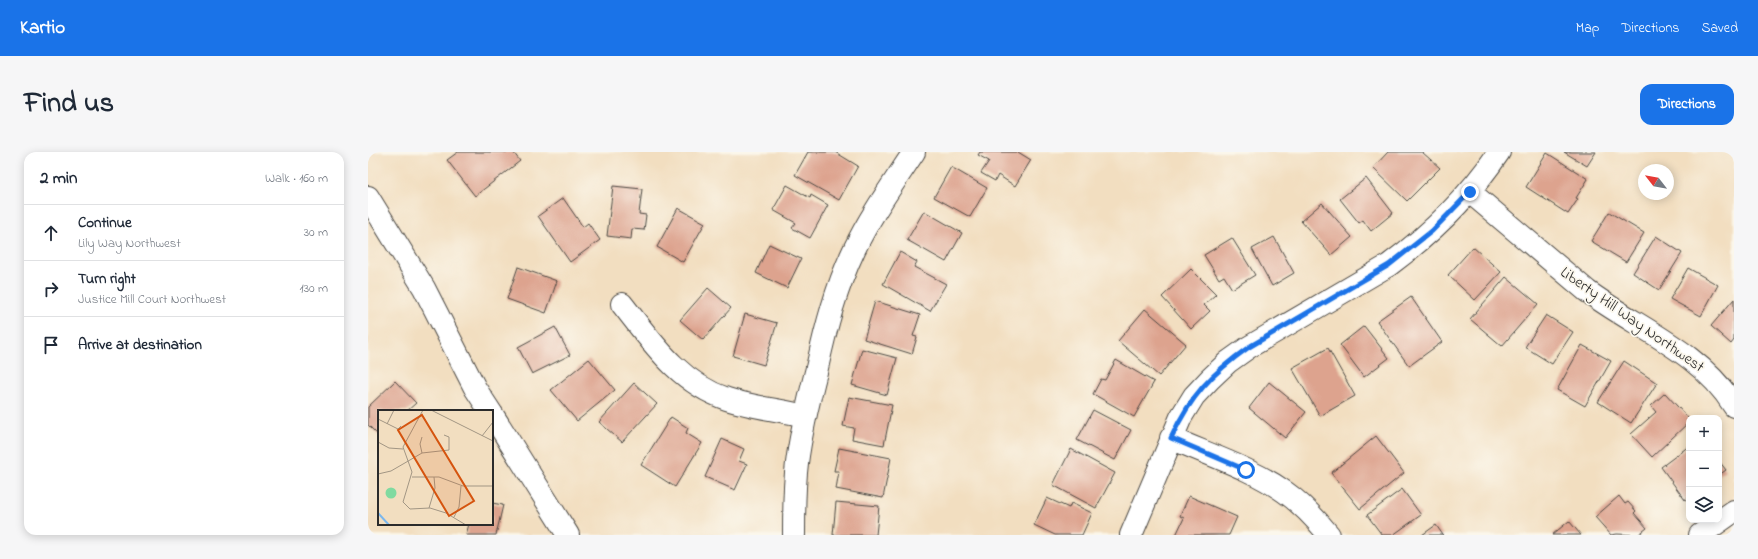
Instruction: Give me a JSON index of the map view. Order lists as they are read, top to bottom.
{
  "streets": {
    "street": ["Liberty Hill Way Northwest"]
  },
  "north": "top left",
  "page": {
    "header": "Kartio",
    "nav": ["Map", "Directions", "Saved"],
    "title": "Find us",
    "buttons": "Directions",
    "heading": ["2 min", "Walk · 160 m"],
    "list": [
      ["Continue", "Lily Way Northwest", "30 m"],
      ["Turn right", "Justice Mill Court Northwest", "130 m"],
      "Arrive at destination"
    ],
    "map_buttons": ["+", "−"]
  }
}
